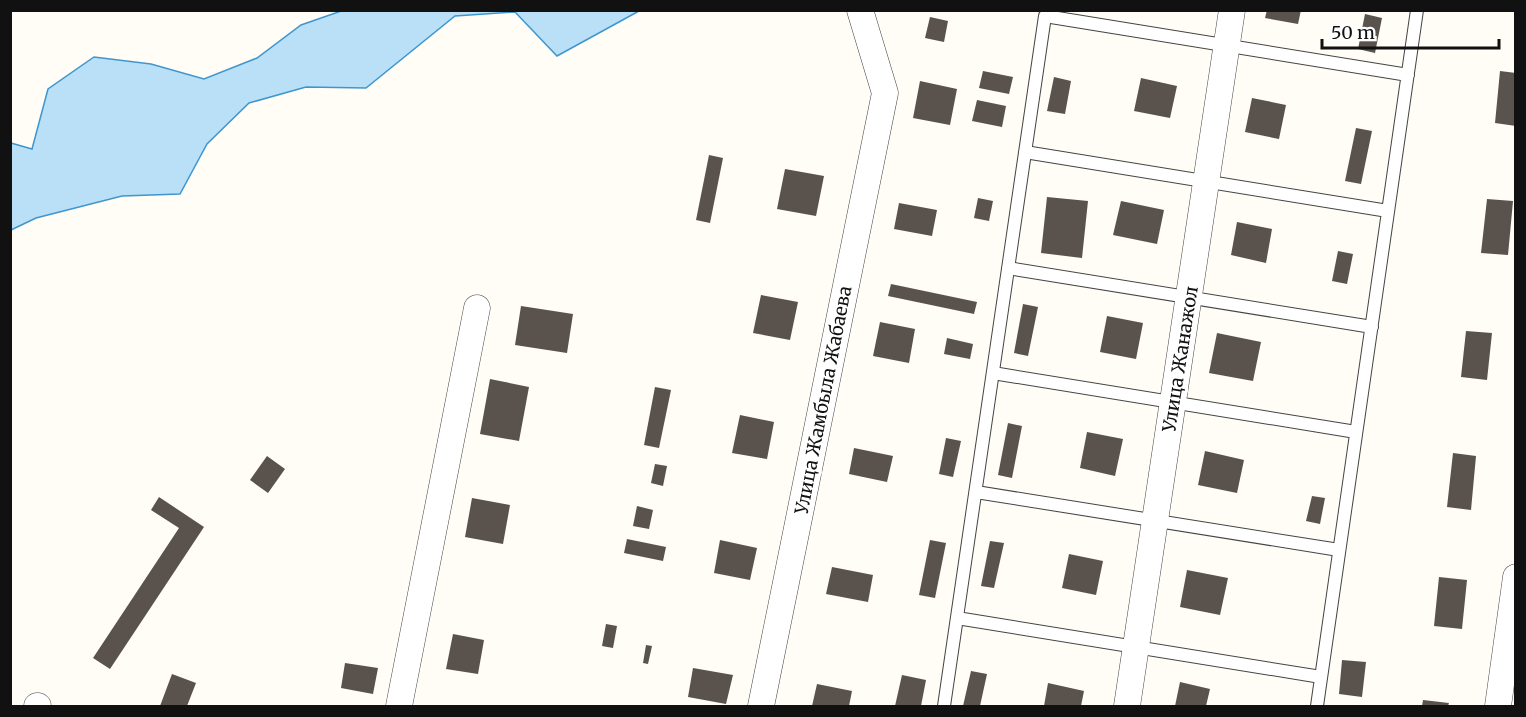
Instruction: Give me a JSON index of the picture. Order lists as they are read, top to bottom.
{
  "streets": {
    "street": ["Улица Жанажол", "Улица Жамбыла Жабаева"]
  },
  "scale_bar": "50 m"
}
